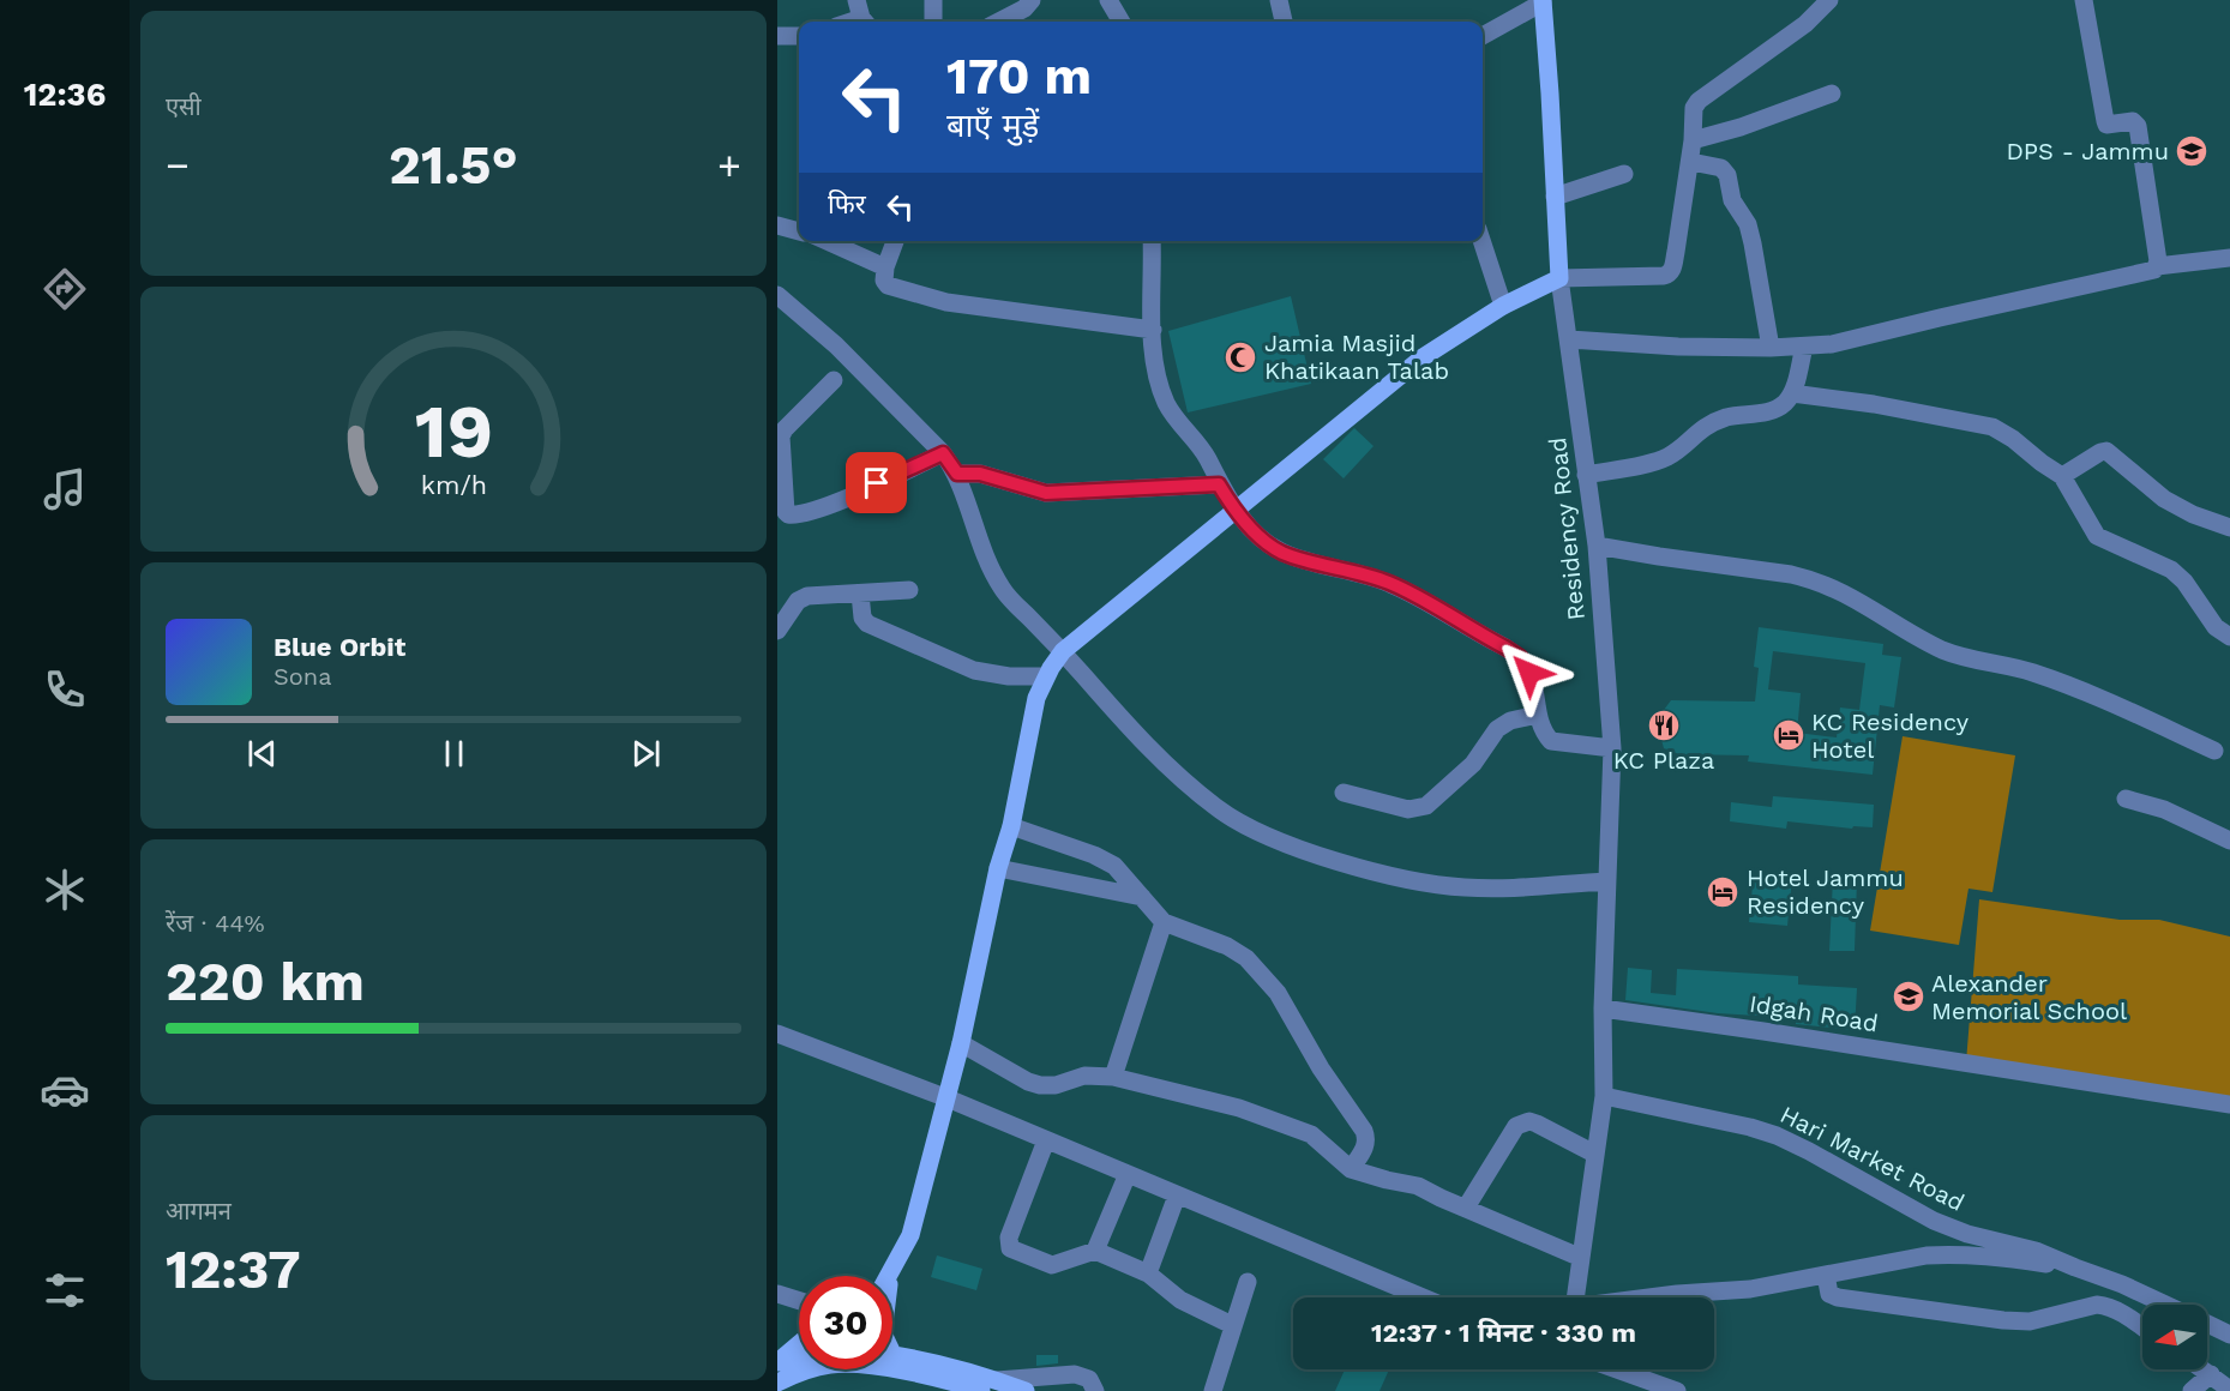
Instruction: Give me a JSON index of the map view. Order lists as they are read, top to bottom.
{
  "streets": {
    "main road": ["Residency Road"],
    "street": ["Idgah Road", "Hari Market Road"]
  },
  "crossings": [
    ["Residency Road", "Idgah Road"],
    ["Residency Road", "Hari Market Road"]
  ],
  "places": {
    "school or university": ["DPS - Jammu", "Alexander Memorial School"],
    "mosque": ["Jamia Masjid Khatikaan Talab"],
    "restaurant": ["KC Plaza"],
    "hotel": ["KC Residency Hotel", "Hotel Jammu Residency"]
  },
  "north": "left",
  "page": {
    "tabs": "12:36",
    "tile": [
      "एसी",
      ["रेंज · 44%", "220 km"],
      ["आगमन", "12:37"]
    ],
    "turn": ["170 m", "बाएँ मुड़ें"],
    "heat": ["−", "21.5°", "+"],
    "then": "फिर",
    "song": ["Blue Orbit", "Sona"],
    "limit": "30",
    "trip": "12:37 · 1 मिनट · 330 m",
    "gauge": ["19", "km/h"]
  }
}
